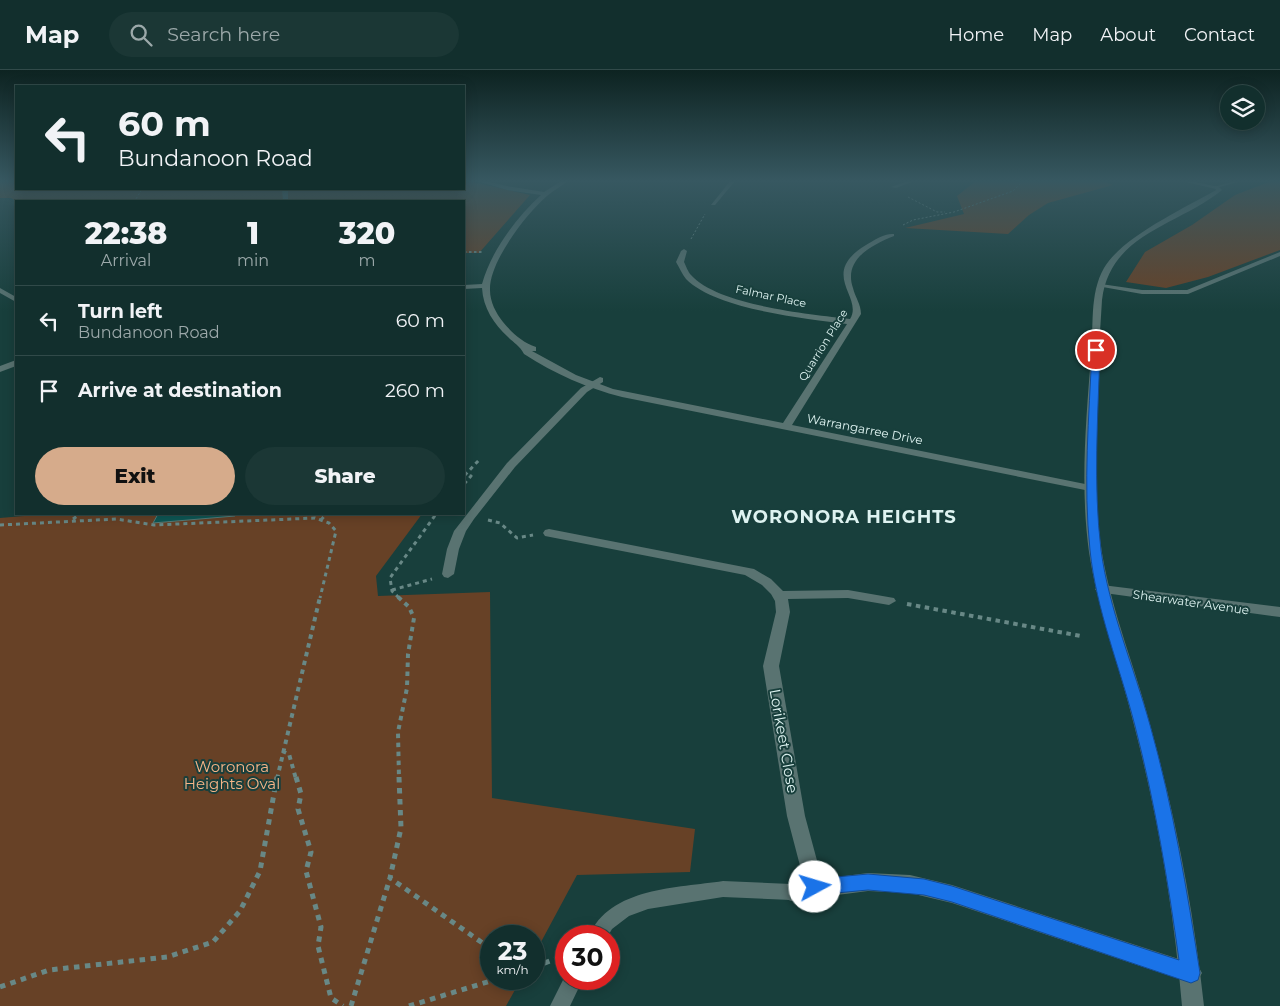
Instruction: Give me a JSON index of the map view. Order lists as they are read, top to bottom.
{
  "streets": {
    "street": [
      "Falmar Place",
      "Quarrion Place",
      "Warrangarree Drive",
      "Shearwater Avenue",
      "Lorikeet Close"
    ]
  },
  "crossings": [
    ["Falmar Place", "Quarrion Place"],
    ["Quarrion Place", "Warrangarree Drive"]
  ],
  "districts": ["WORONORA HEIGHTS"],
  "parks": ["Woronora Heights Oval"],
  "page": {
    "header": "Map",
    "search": "Search here",
    "nav": [
      "Home",
      "Map",
      "About",
      "Contact"
    ],
    "turn": ["60 m", "Bundanoon Road"],
    "eta": [
      "22:38",
      "Arrival",
      "1",
      "min",
      "320",
      "m"
    ],
    "list": [
      {
        "name": "Turn left",
        "note": "Bundanoon Road",
        "value": "60 m"
      },
      {
        "name": "Arrive at destination",
        "value": "260 m"
      }
    ],
    "buttons": ["Exit", "Share"],
    "speed": "23 km/h",
    "limit": "30"
  }
}
